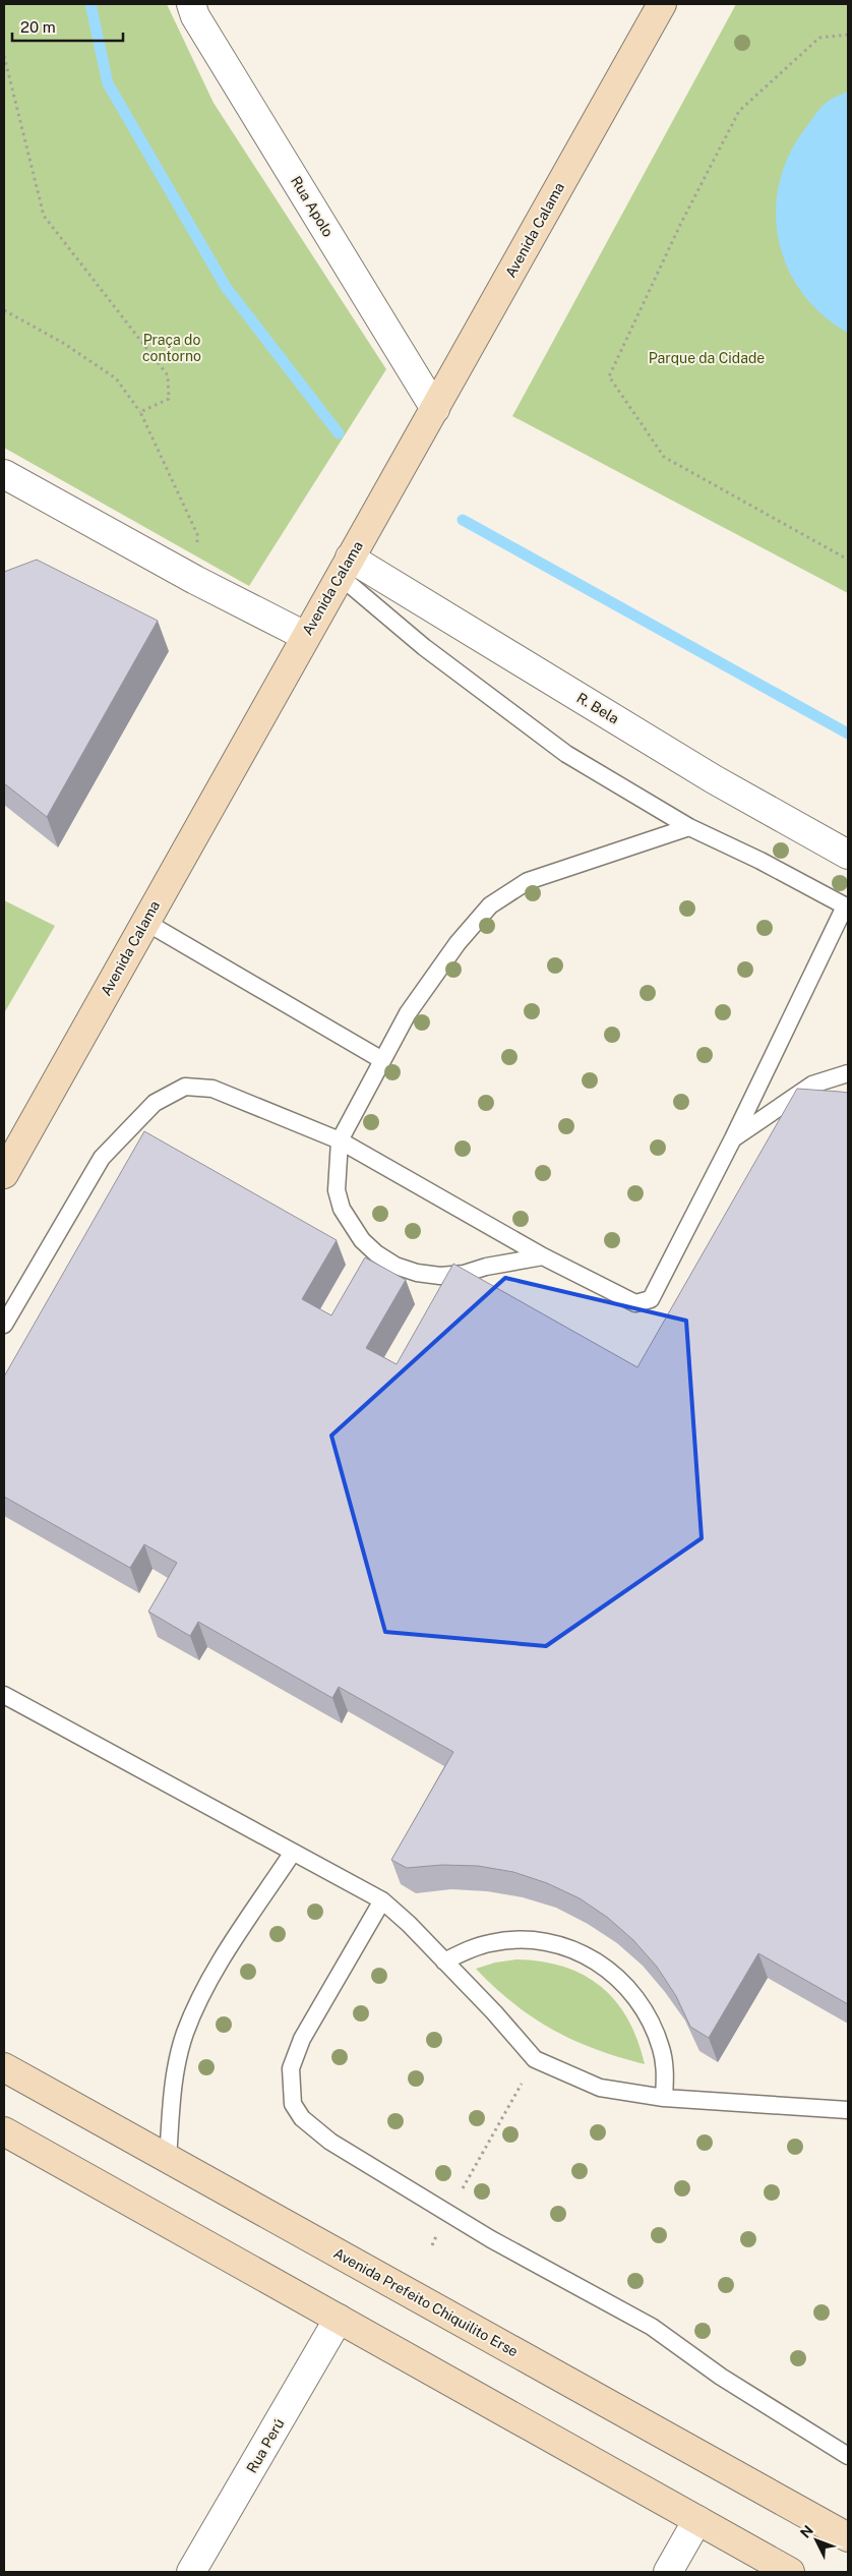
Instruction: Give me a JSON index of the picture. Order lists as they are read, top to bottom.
{
  "streets": {
    "main road": ["Avenida Calama", "Avenida Prefeito Chiquilito Erse"],
    "street": ["Rua Apolo", "R. Bela", "Rua Perú"]
  },
  "crossings": [
    ["Rua Apolo", "Avenida Calama"],
    ["Avenida Calama", "R. Bela"]
  ],
  "parks": ["Praça do contorno", "Parque da Cidade"],
  "scale_bar": "20 m",
  "north": "top left"
}
